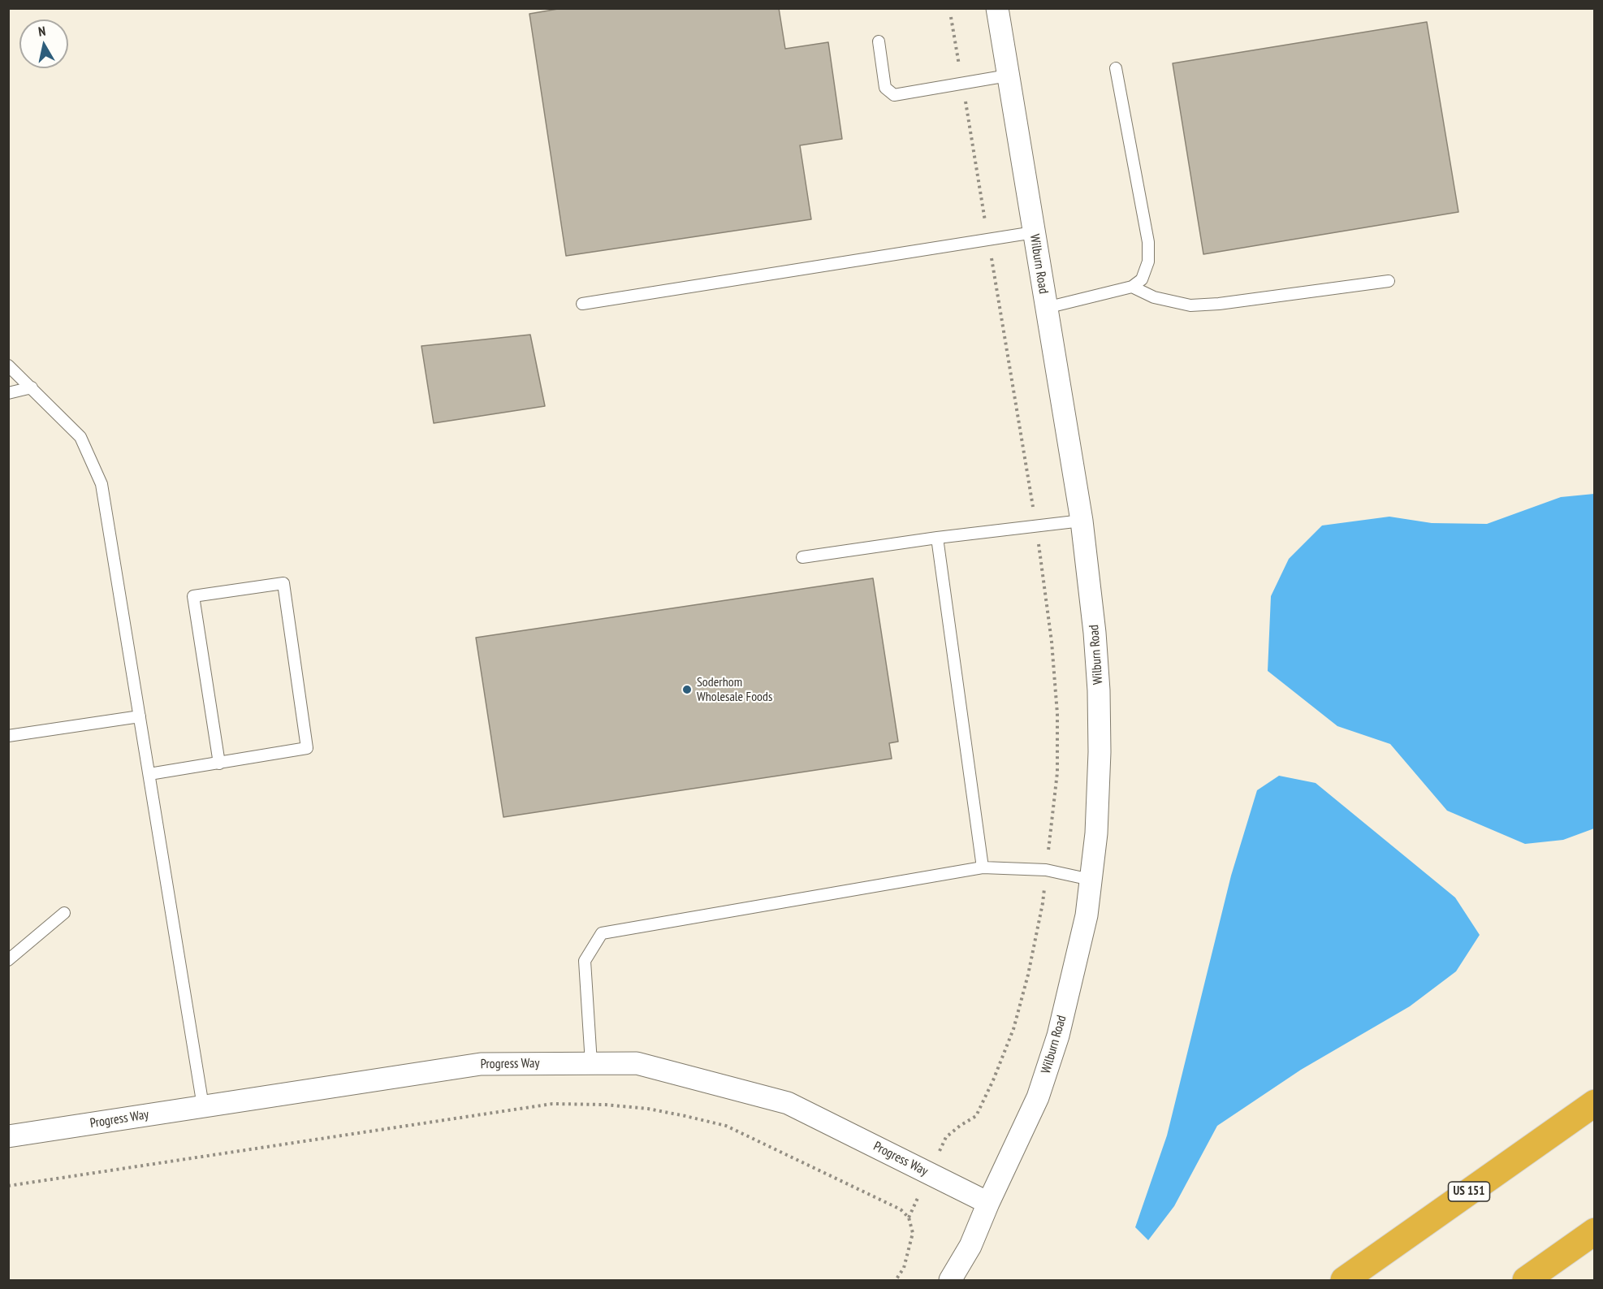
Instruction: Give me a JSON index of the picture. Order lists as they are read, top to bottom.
{
  "streets": {
    "highway": ["US 151"],
    "street": ["Wilburn Road", "Progress Way"]
  },
  "crossings": [
    ["Wilburn Road", "Progress Way"]
  ],
  "places": ["Soderhom Wholesale Foods"],
  "north": "top"
}
